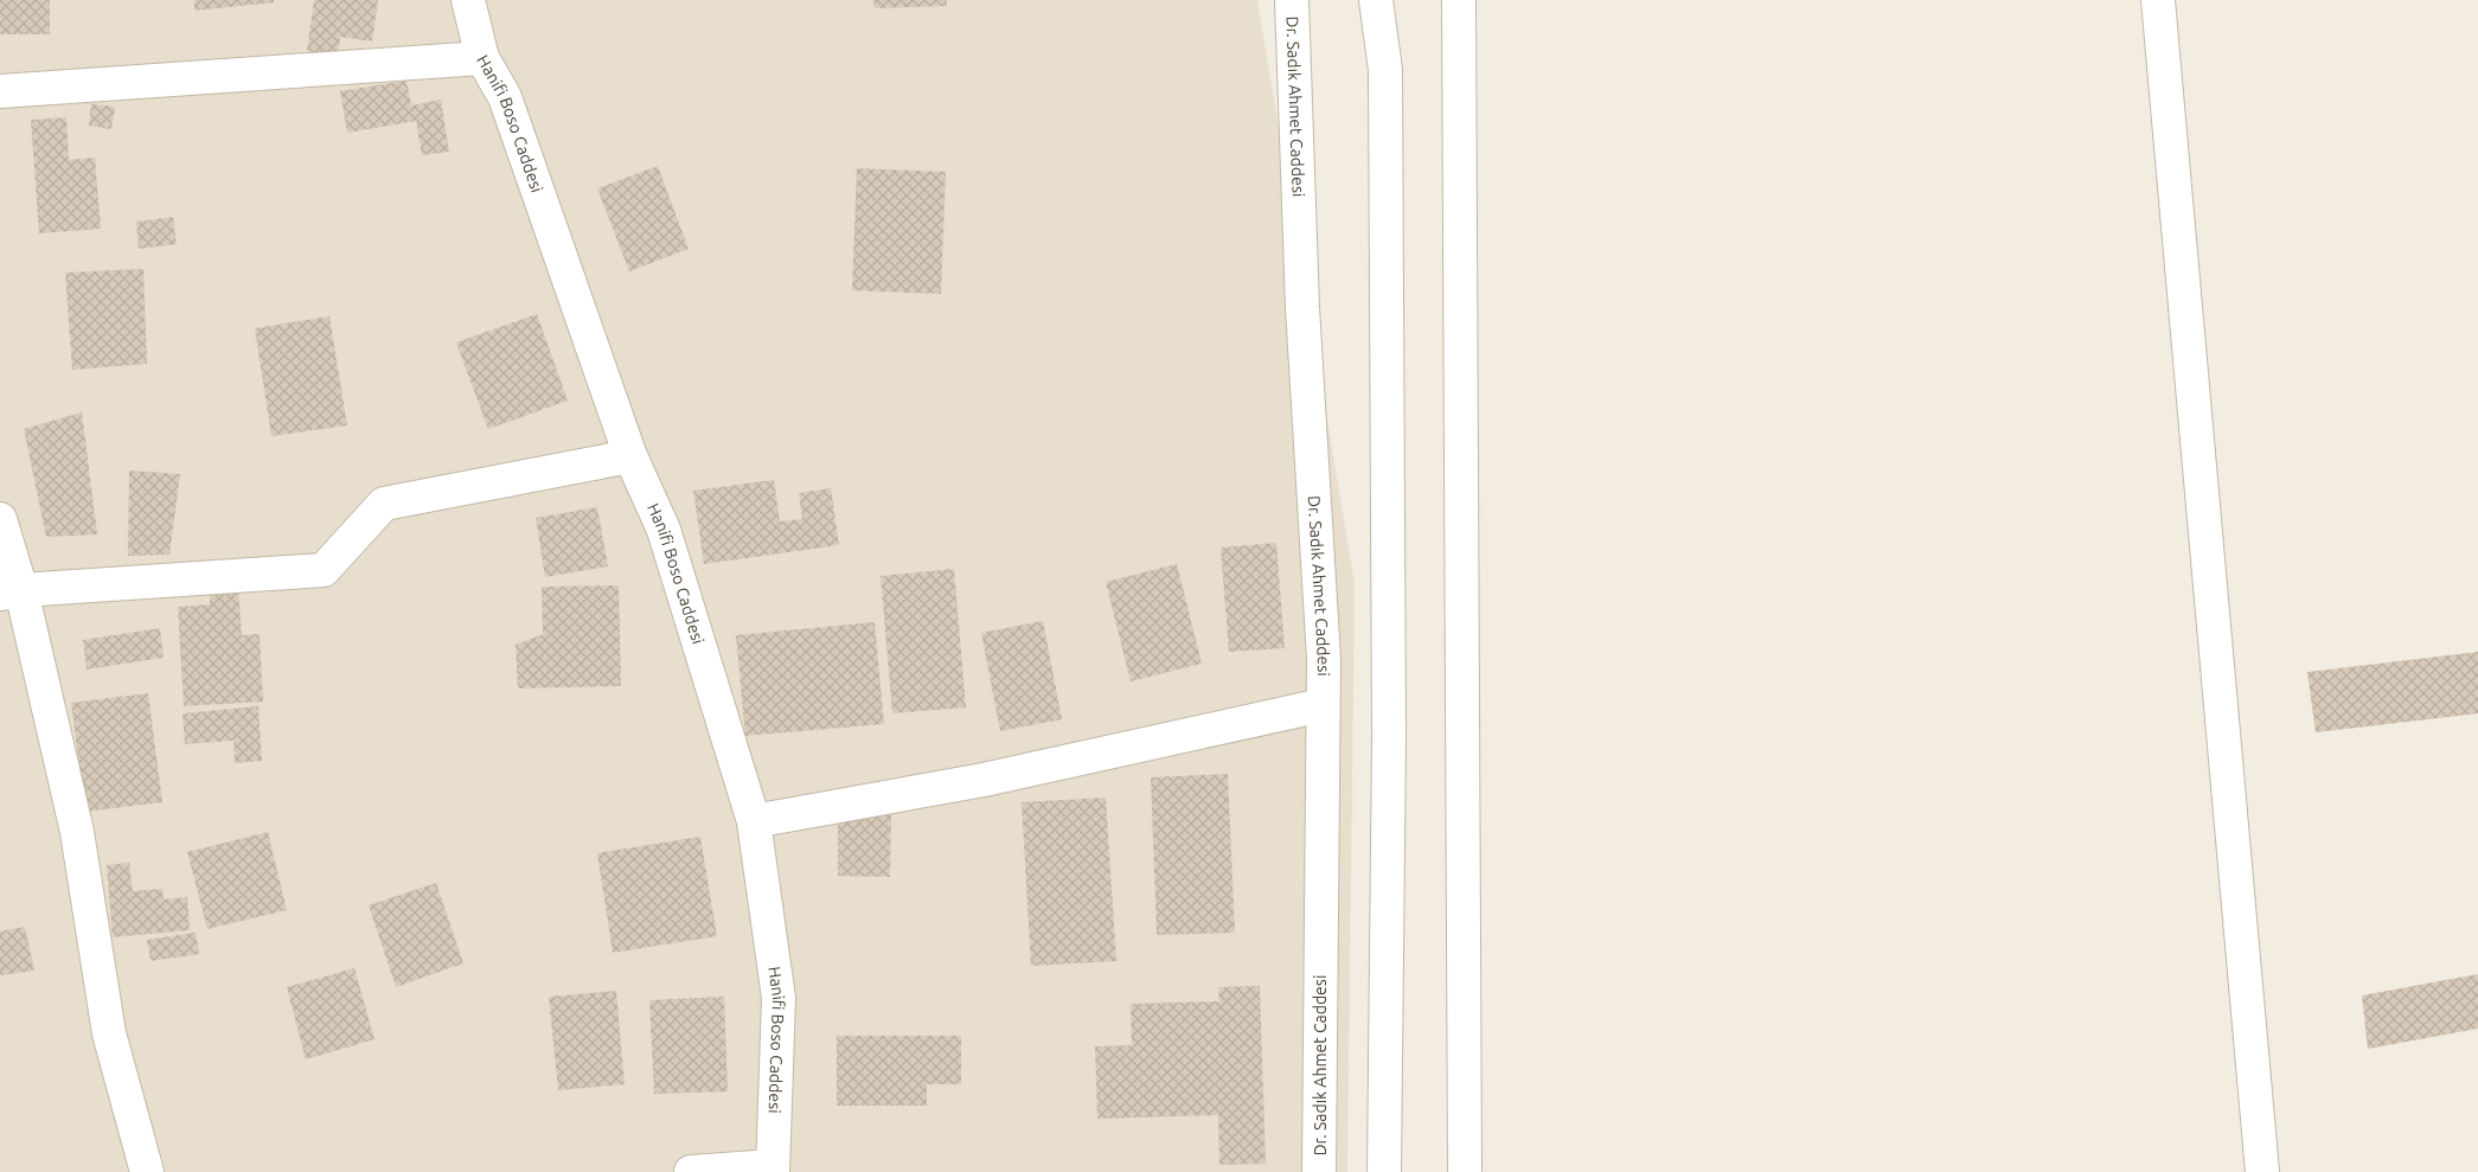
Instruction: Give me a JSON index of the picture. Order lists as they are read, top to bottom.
{
  "streets": {
    "street": ["Dr. Sadık Ahmet Caddesi", "Hanifi Boso Caddesi"]
  }
}
